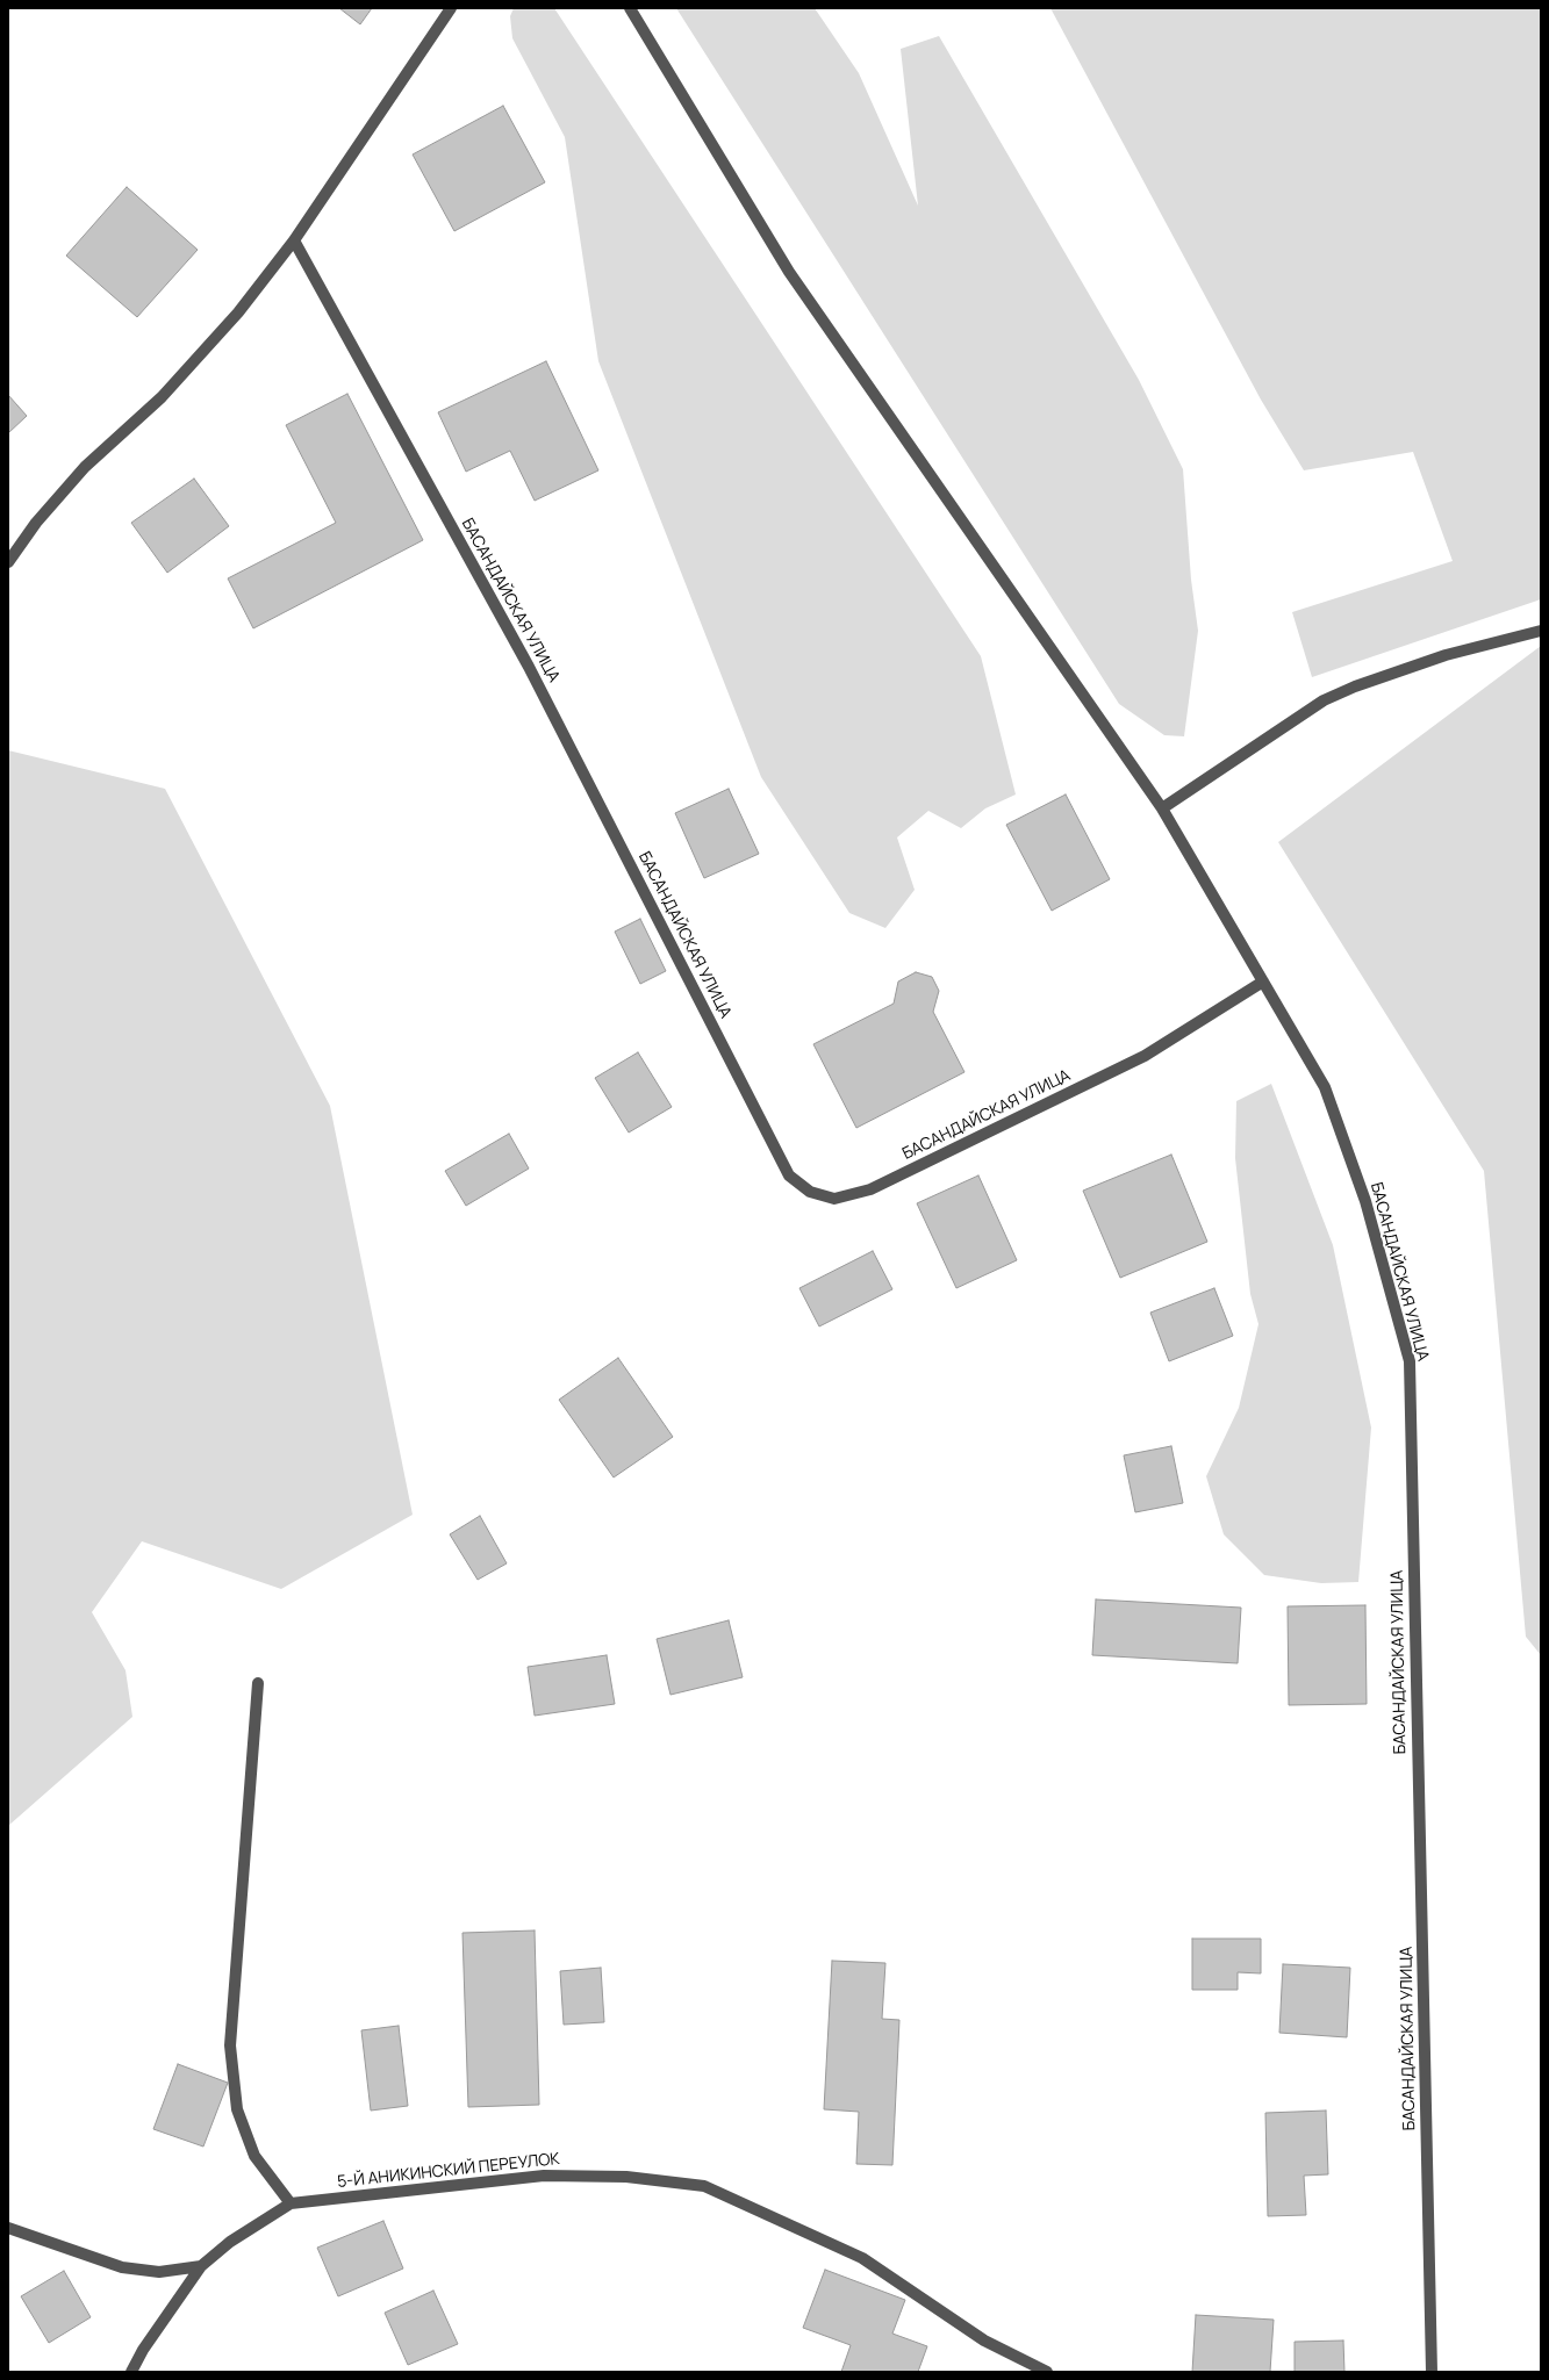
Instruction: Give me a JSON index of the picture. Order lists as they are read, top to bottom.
{
  "streets": {
    "street": ["БАСАНДАЙСКАЯ УЛИЦА", "5-Й АНИКИНСКИЙ ПЕРЕУЛОК"]
  }
}
